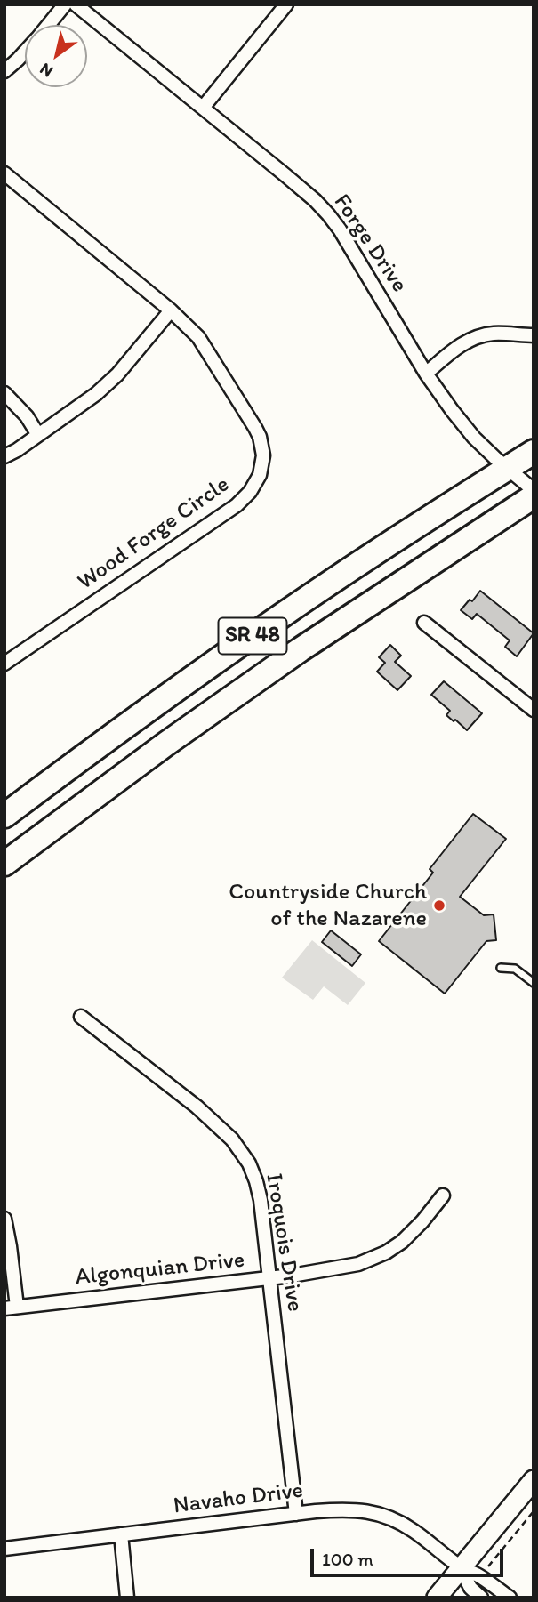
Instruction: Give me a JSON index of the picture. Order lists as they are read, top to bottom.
{
  "streets": {
    "highway": ["SR 48"],
    "street": [
      "Forge Drive",
      "Wood Forge Circle",
      "Iroquois Drive",
      "Algonquian Drive",
      "Navaho Drive"
    ]
  },
  "crossings": [
    ["Forge Drive", "SR 48"],
    ["Iroquois Drive", "Algonquian Drive"],
    ["Iroquois Drive", "Navaho Drive"]
  ],
  "places": ["Countryside Church of the Nazarene"],
  "scale_bar": "100 m",
  "north": "bottom left"
}
